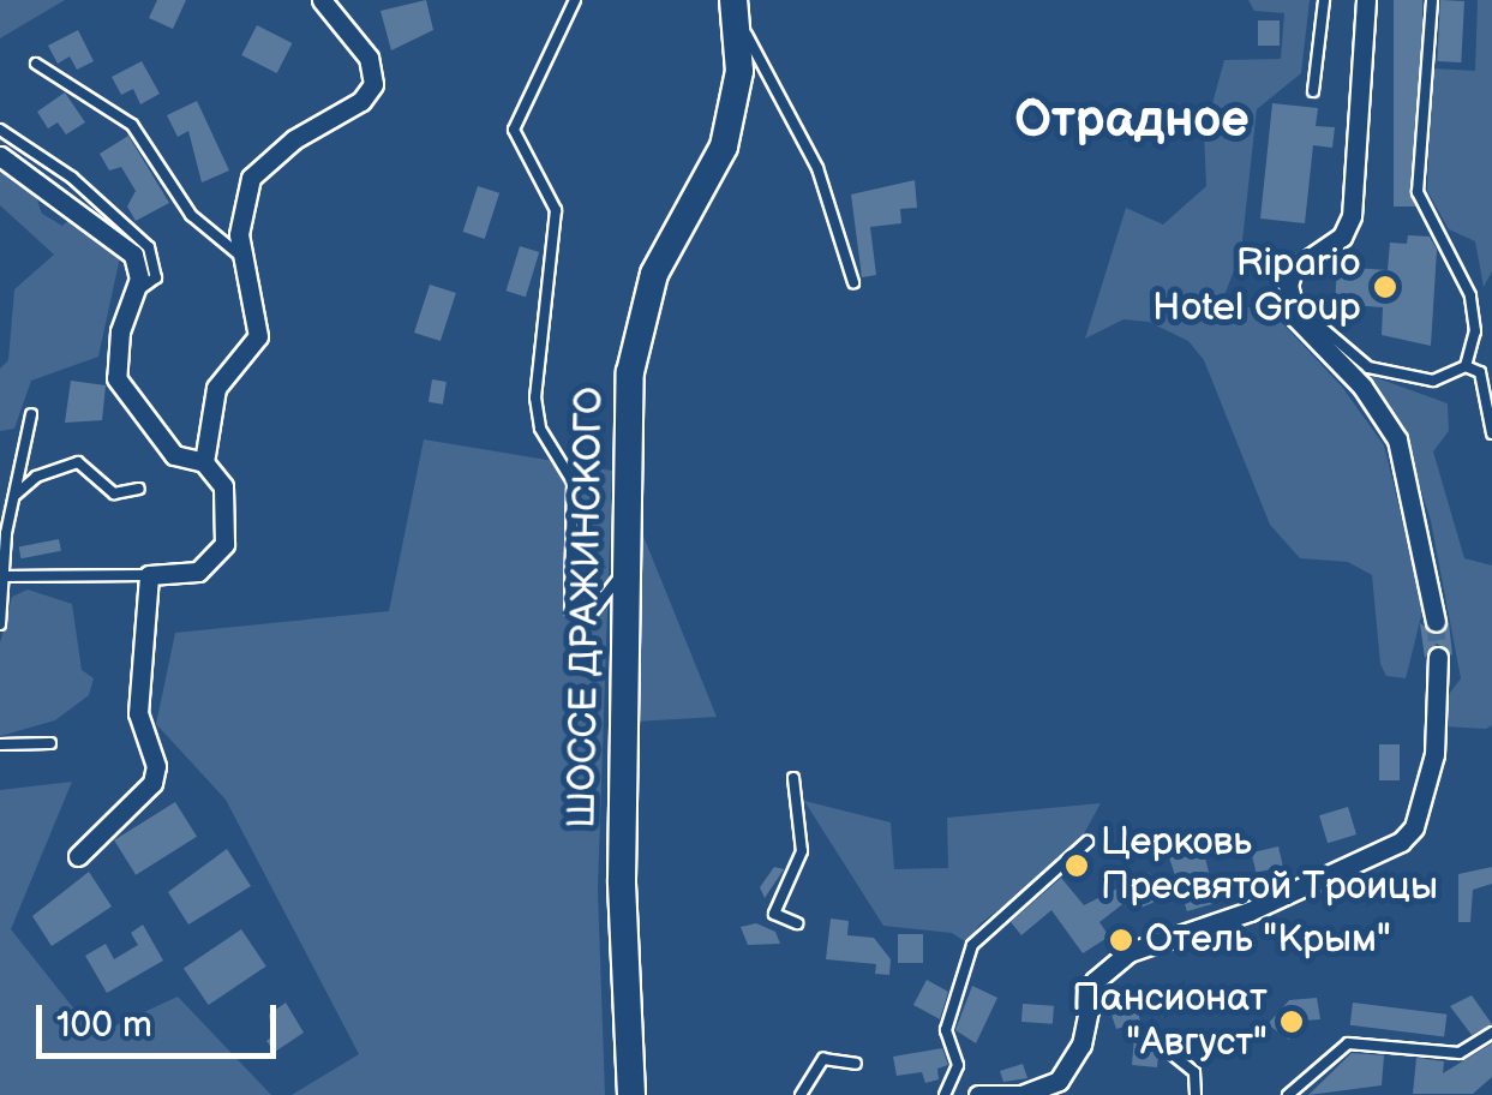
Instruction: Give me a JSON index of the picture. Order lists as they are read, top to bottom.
{
  "streets": {
    "main road": ["ШОССЕ ДРАЖИНСКОГО"]
  },
  "districts": ["Отрадное"],
  "places": [
    "Ripario Hotel Group",
    "Церковь Пресвятой Троицы",
    "Отель \"Крым\"",
    "Пансионат \"Август\""
  ],
  "scale_bar": "100 m"
}
